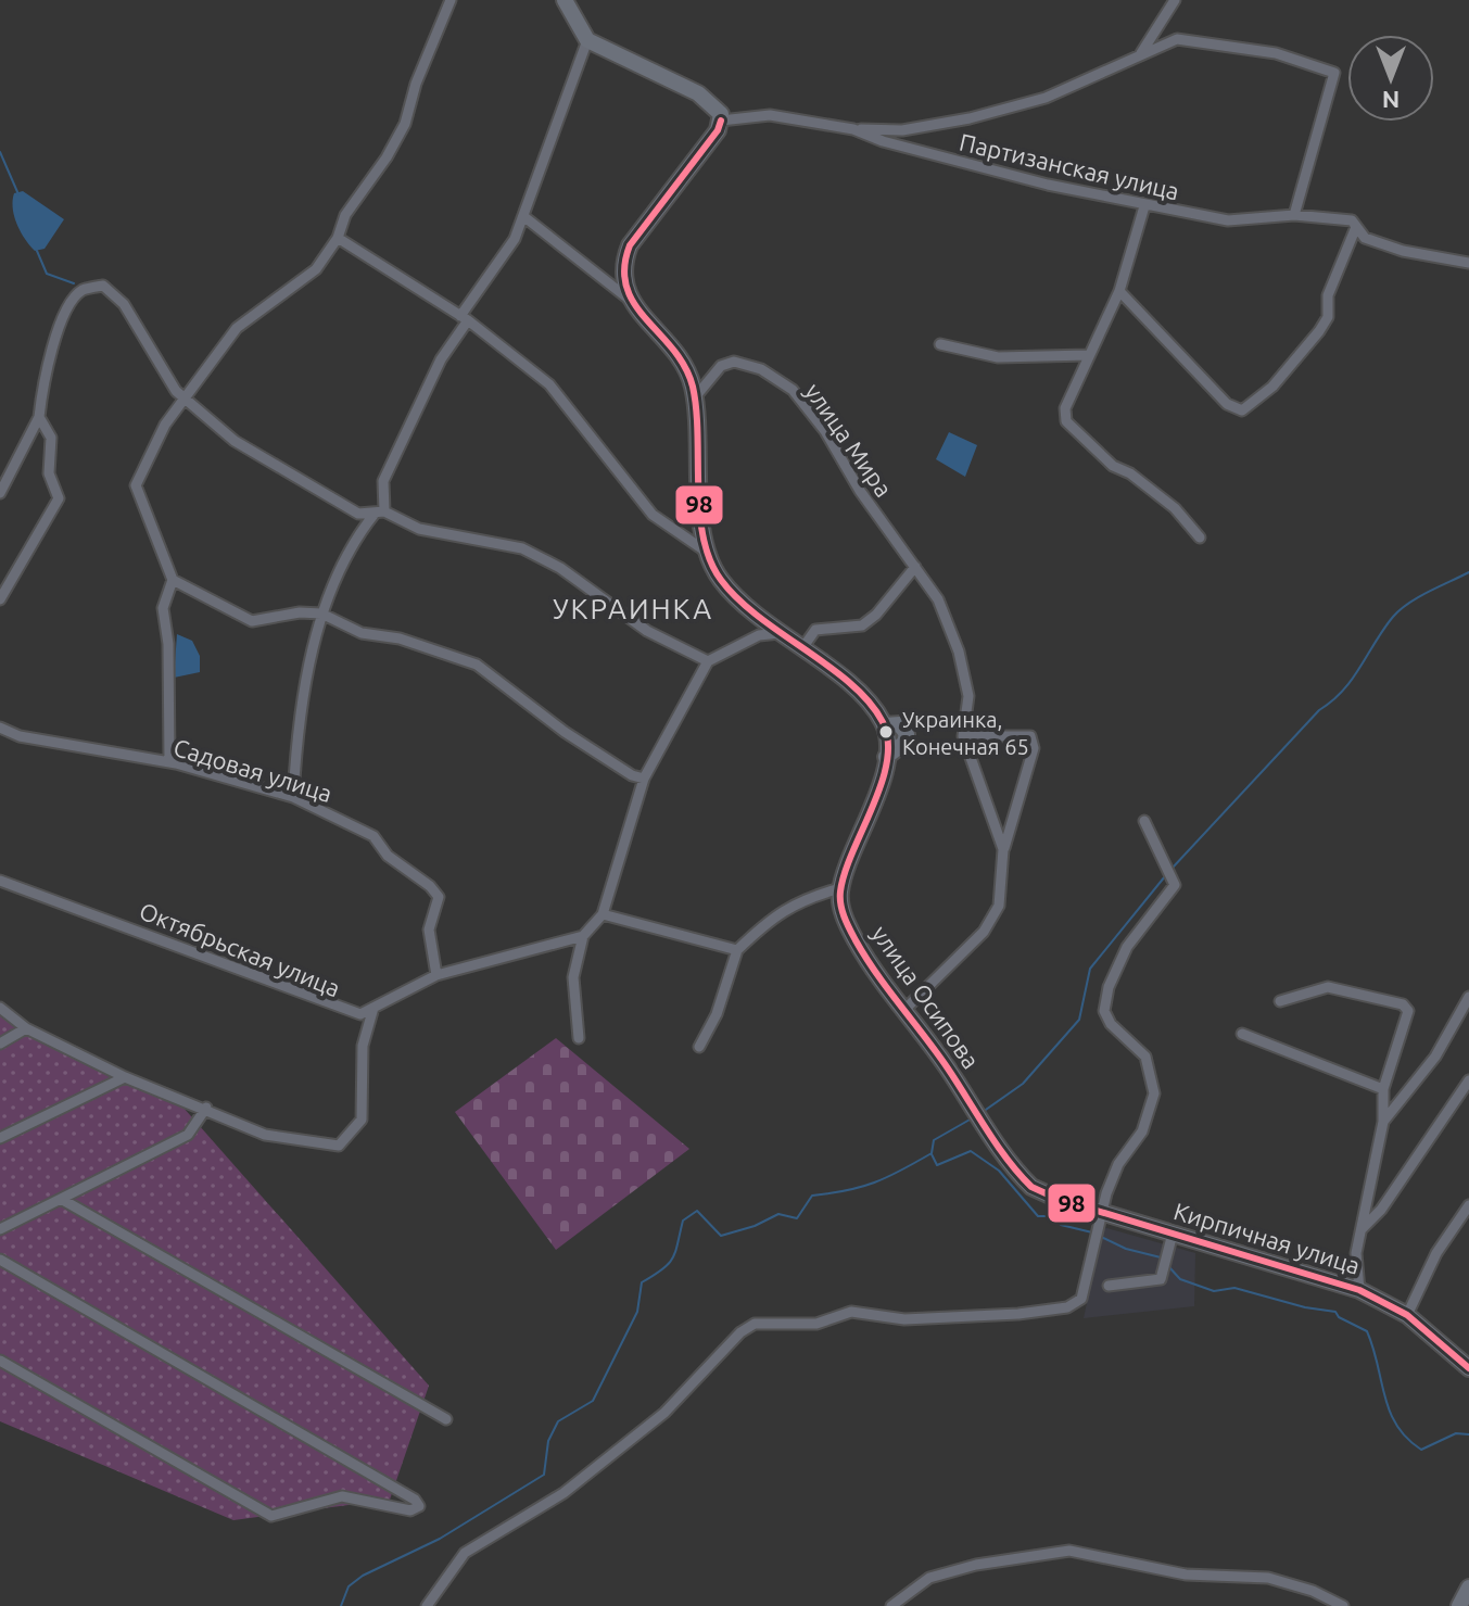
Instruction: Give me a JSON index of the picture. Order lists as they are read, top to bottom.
{
  "streets": {
    "main road": ["улица Осипова", "Кирпичная улица"],
    "street": [
      "Партизанская улица",
      "улица Мира",
      "Садовая улица",
      "Октябрьская улица"
    ]
  },
  "crossings": [
    ["улица Мира", "улица Осипова"],
    ["Садовая улица", "Октябрьская улица"],
    ["улица Осипова", "Кирпичная улица"]
  ],
  "districts": ["УКРАИНКА"],
  "places": ["Украинка, Конечная 65"],
  "lines": ["transit line 98"],
  "north": "bottom"
}
